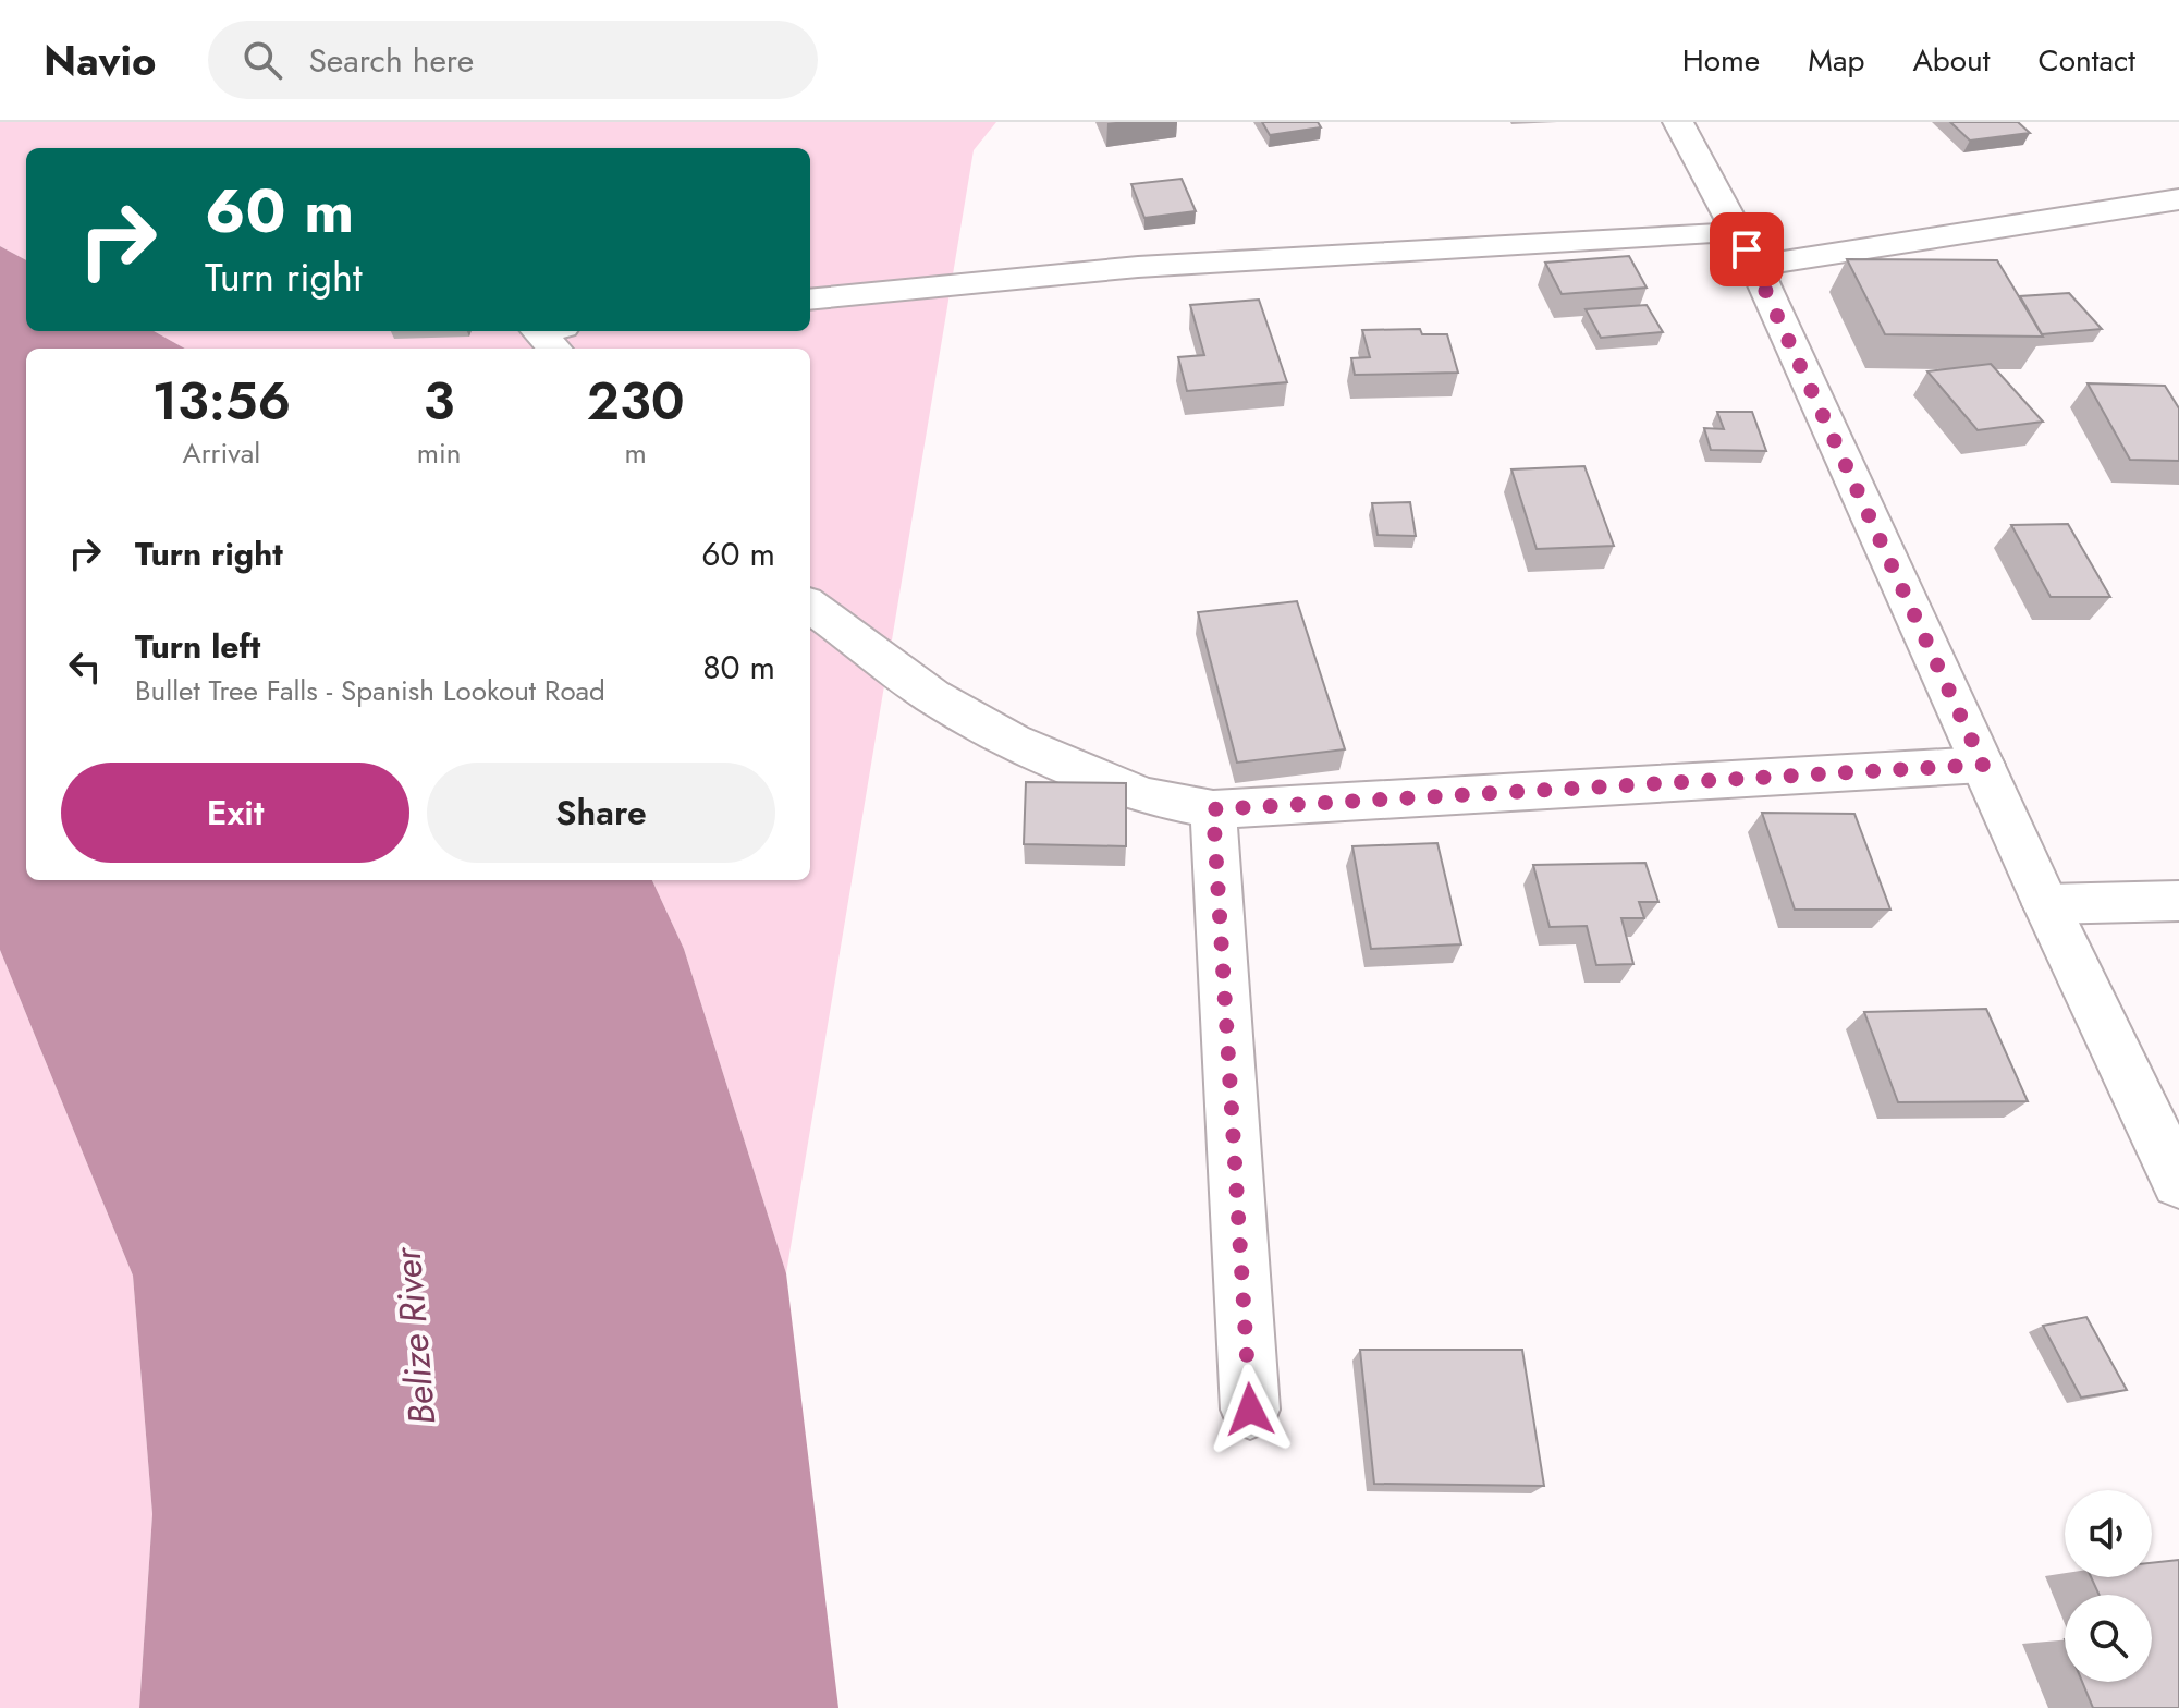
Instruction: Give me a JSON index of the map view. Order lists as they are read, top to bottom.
{
  "water": ["Belize River"],
  "page": {
    "header": "Navio",
    "search": "Search here",
    "nav": [
      "Home",
      "Map",
      "About",
      "Contact"
    ],
    "turn": ["60 m", "Turn right"],
    "eta": [
      "13:56",
      "Arrival",
      "3",
      "min",
      "230",
      "m"
    ],
    "list": [
      {
        "name": "Turn right",
        "value": "60 m"
      },
      {
        "name": "Turn left",
        "note": "Bullet Tree Falls - Spanish Lookout Road",
        "value": "80 m"
      }
    ],
    "buttons": ["Exit", "Share"]
  }
}
